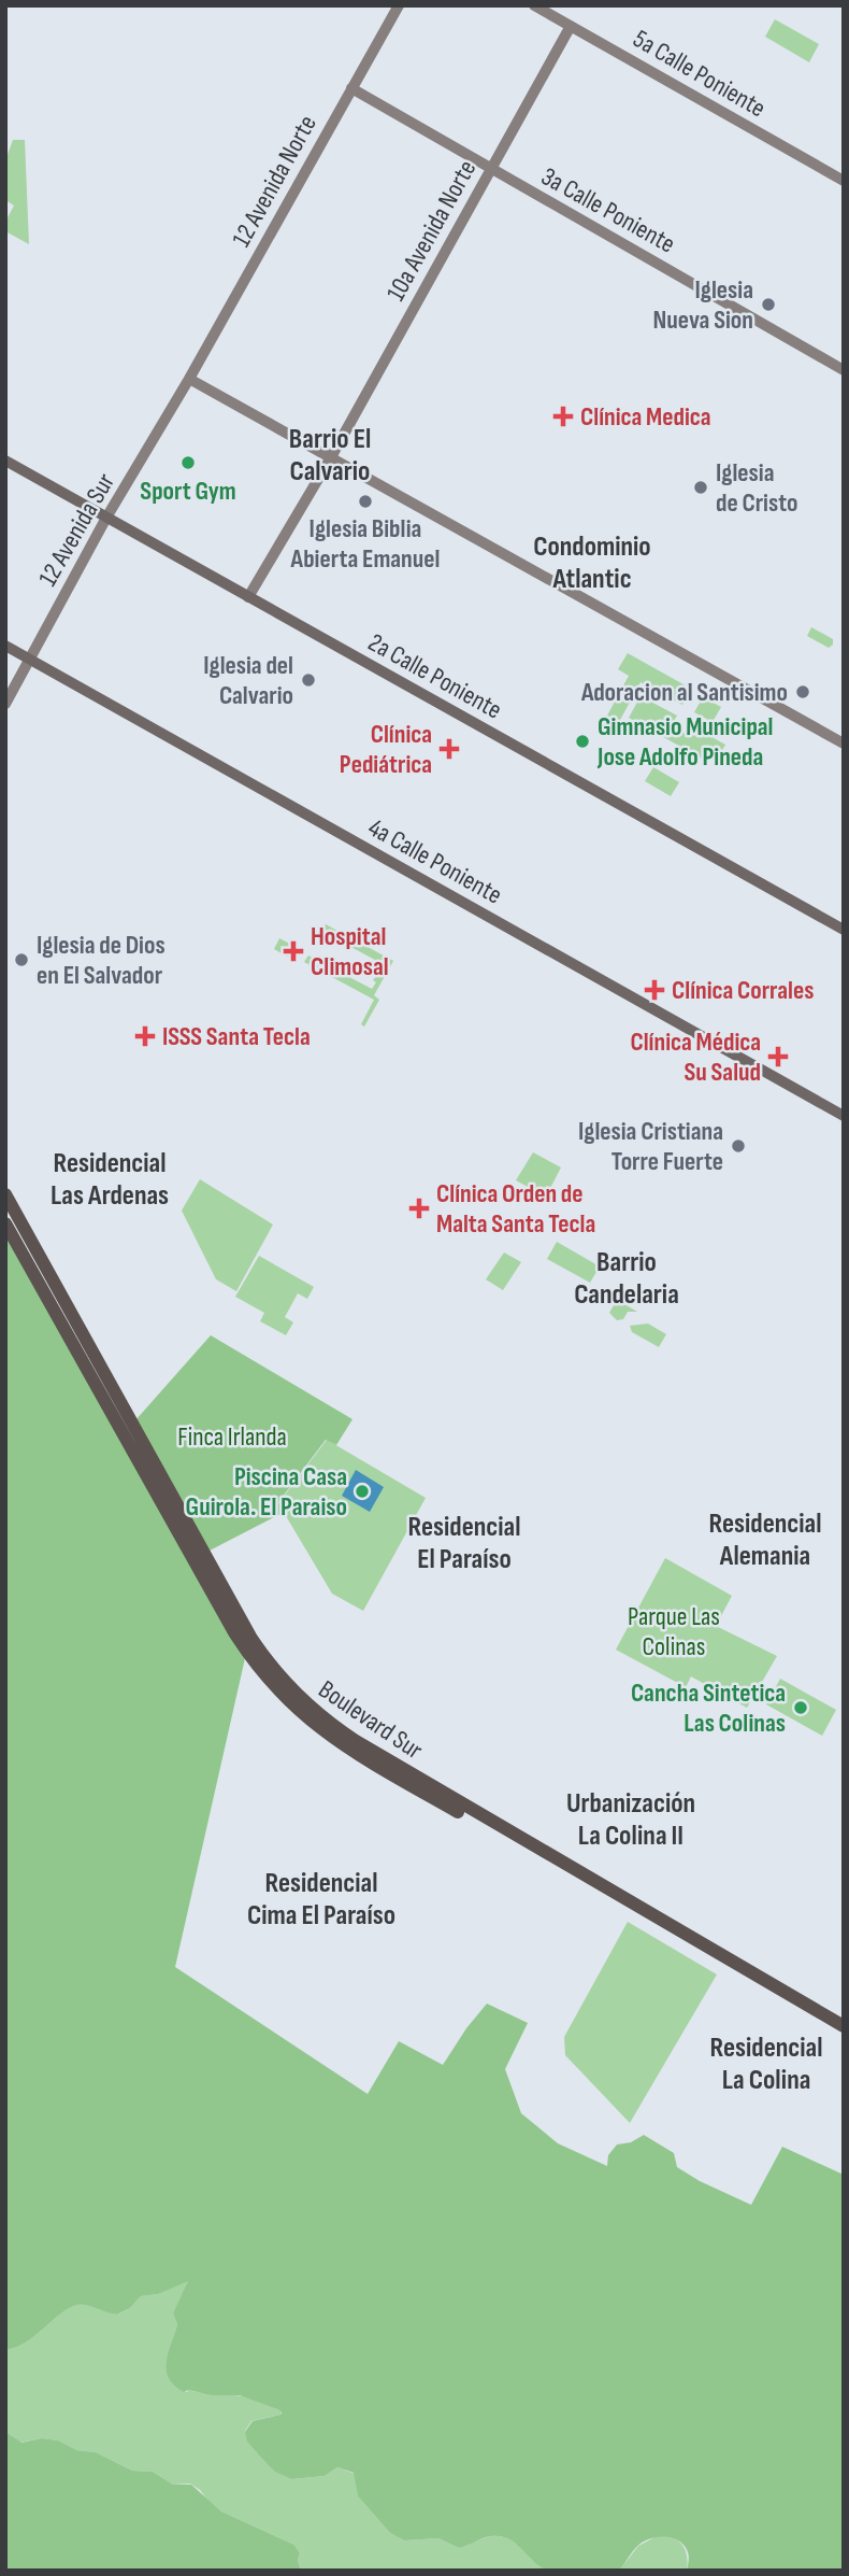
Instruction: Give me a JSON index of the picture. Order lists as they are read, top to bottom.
{
  "streets": {
    "highway": ["Boulevard Sur"],
    "main road": ["2a Calle Poniente", "4a Calle Poniente"],
    "street": [
      "5a Calle Poniente",
      "12 Avenida Norte",
      "3a Calle Poniente",
      "10a Avenida Norte",
      "12 Avenida Sur"
    ]
  },
  "crossings": [
    ["5a Calle Poniente", "10a Avenida Norte"],
    ["12 Avenida Norte", "3a Calle Poniente"],
    ["12 Avenida Norte", "12 Avenida Sur"],
    ["3a Calle Poniente", "10a Avenida Norte"],
    ["10a Avenida Norte", "2a Calle Poniente"],
    ["12 Avenida Sur", "2a Calle Poniente"],
    ["12 Avenida Sur", "4a Calle Poniente"]
  ],
  "districts": [
    "Barrio El Calvario",
    "Condominio Atlantic",
    "Residencial Las Ardenas",
    "Barrio Candelaria",
    "Residencial Alemania",
    "Residencial El Paraíso",
    "Urbanización La Colina II",
    "Residencial Cima El Paraíso",
    "Residencial La Colina"
  ],
  "parks": ["Finca Irlanda", "Parque Las Colinas"],
  "places": {
    "other": [
      "Iglesia Nueva Sion",
      "Sport Gym",
      "Iglesia de Cristo",
      "Iglesia Biblia Abierta Emanuel",
      "Iglesia del Calvario",
      "Adoracion al Santisimo",
      "Gimnasio Municipal Jose Adolfo Pineda",
      "Iglesia de Dios en El Salvador",
      "Iglesia Cristiana Torre Fuerte",
      "Piscina Casa Guirola. El Paraiso",
      "Cancha Sintetica Las Colinas"
    ],
    "health": [
      "Clínica Medica",
      "Clínica Pediátrica",
      "Hospital Climosal",
      "Clínica Corrales",
      "ISSS Santa Tecla",
      "Clínica Médica Su Salud",
      "Clínica Orden de Malta Santa Tecla"
    ]
  }
}
